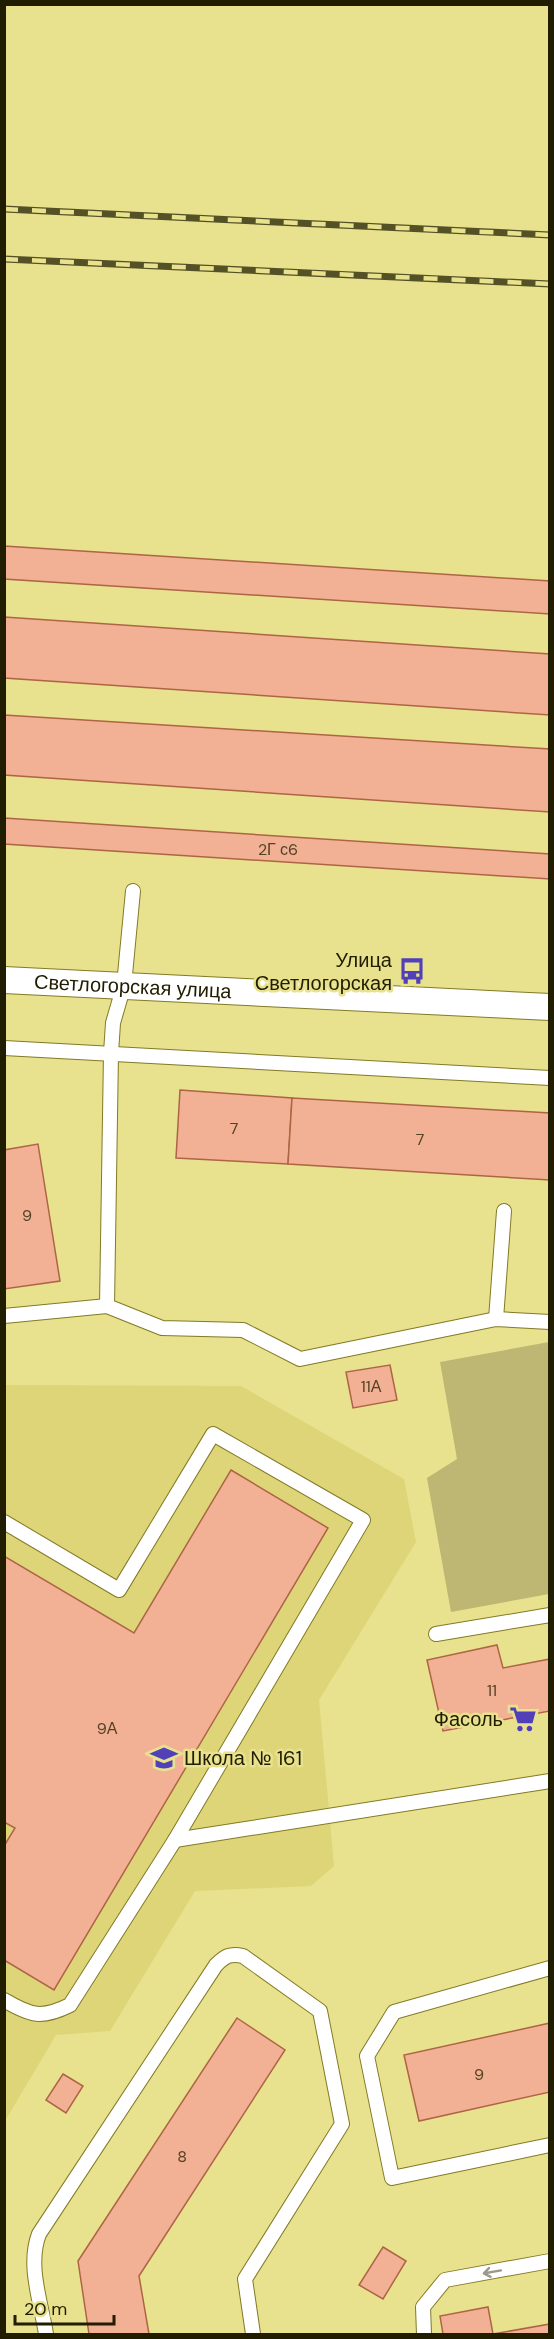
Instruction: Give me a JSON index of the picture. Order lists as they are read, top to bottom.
{
  "streets": {
    "street": ["Светлогорская улица"]
  },
  "places": {
    "bus stop": ["Улица Светлогорская"],
    "supermarket": ["Фасоль"],
    "school or university": ["Школа № 161"]
  },
  "house_numbers": [
    "2Г с6",
    "7",
    "7",
    "9",
    "11А",
    "11",
    "9А",
    "9",
    "8"
  ],
  "scale_bar": "20 m"
}
